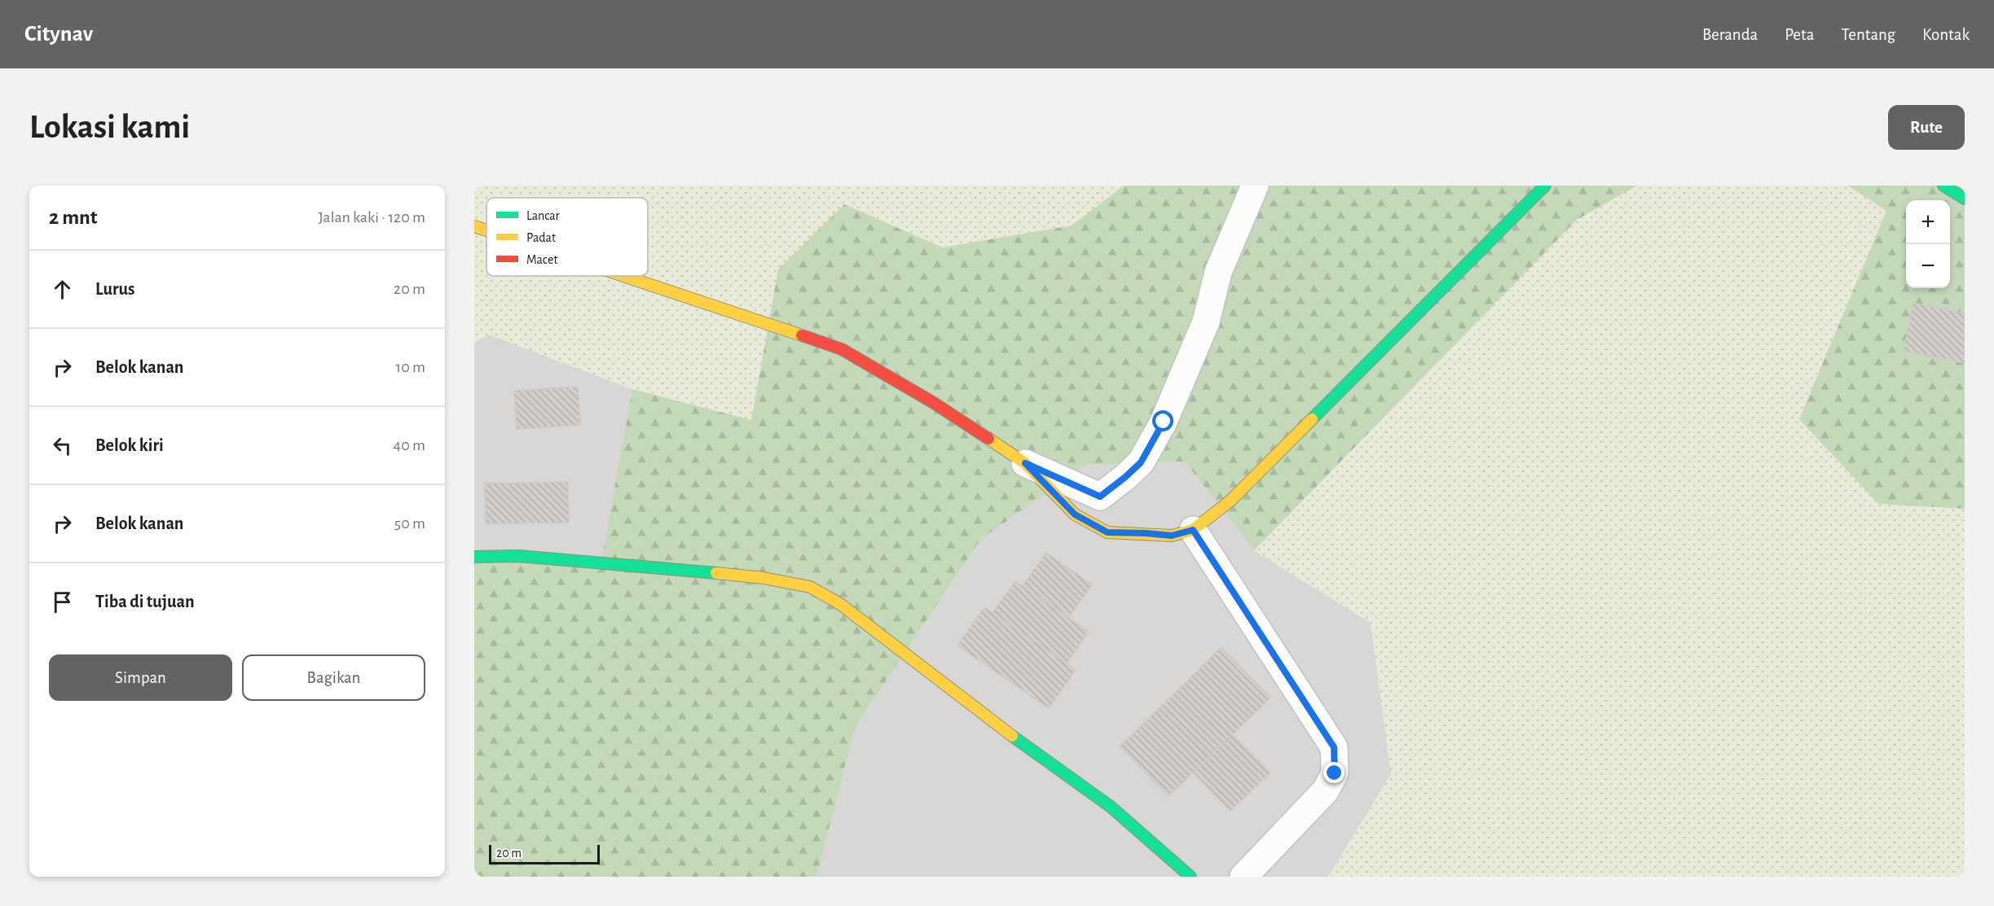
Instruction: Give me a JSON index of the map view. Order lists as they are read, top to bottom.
{
  "legend": ["Lancar", "Padat", "Macet"],
  "scale_bar": "20 m",
  "page": {
    "header": "Citynav",
    "nav": [
      "Beranda",
      "Peta",
      "Tentang",
      "Kontak"
    ],
    "buttons": [
      "Rute",
      ["Simpan", "Bagikan"]
    ],
    "title": "Lokasi kami",
    "heading": ["2 mnt", "Jalan kaki · 120 m"],
    "map_buttons": ["+", "−"],
    "list": [
      ["Lurus", "20 m"],
      ["Belok kanan", "10 m"],
      ["Belok kiri", "40 m"],
      ["Belok kanan", "50 m"],
      "Tiba di tujuan"
    ],
    "scale": "20 m"
  }
}
